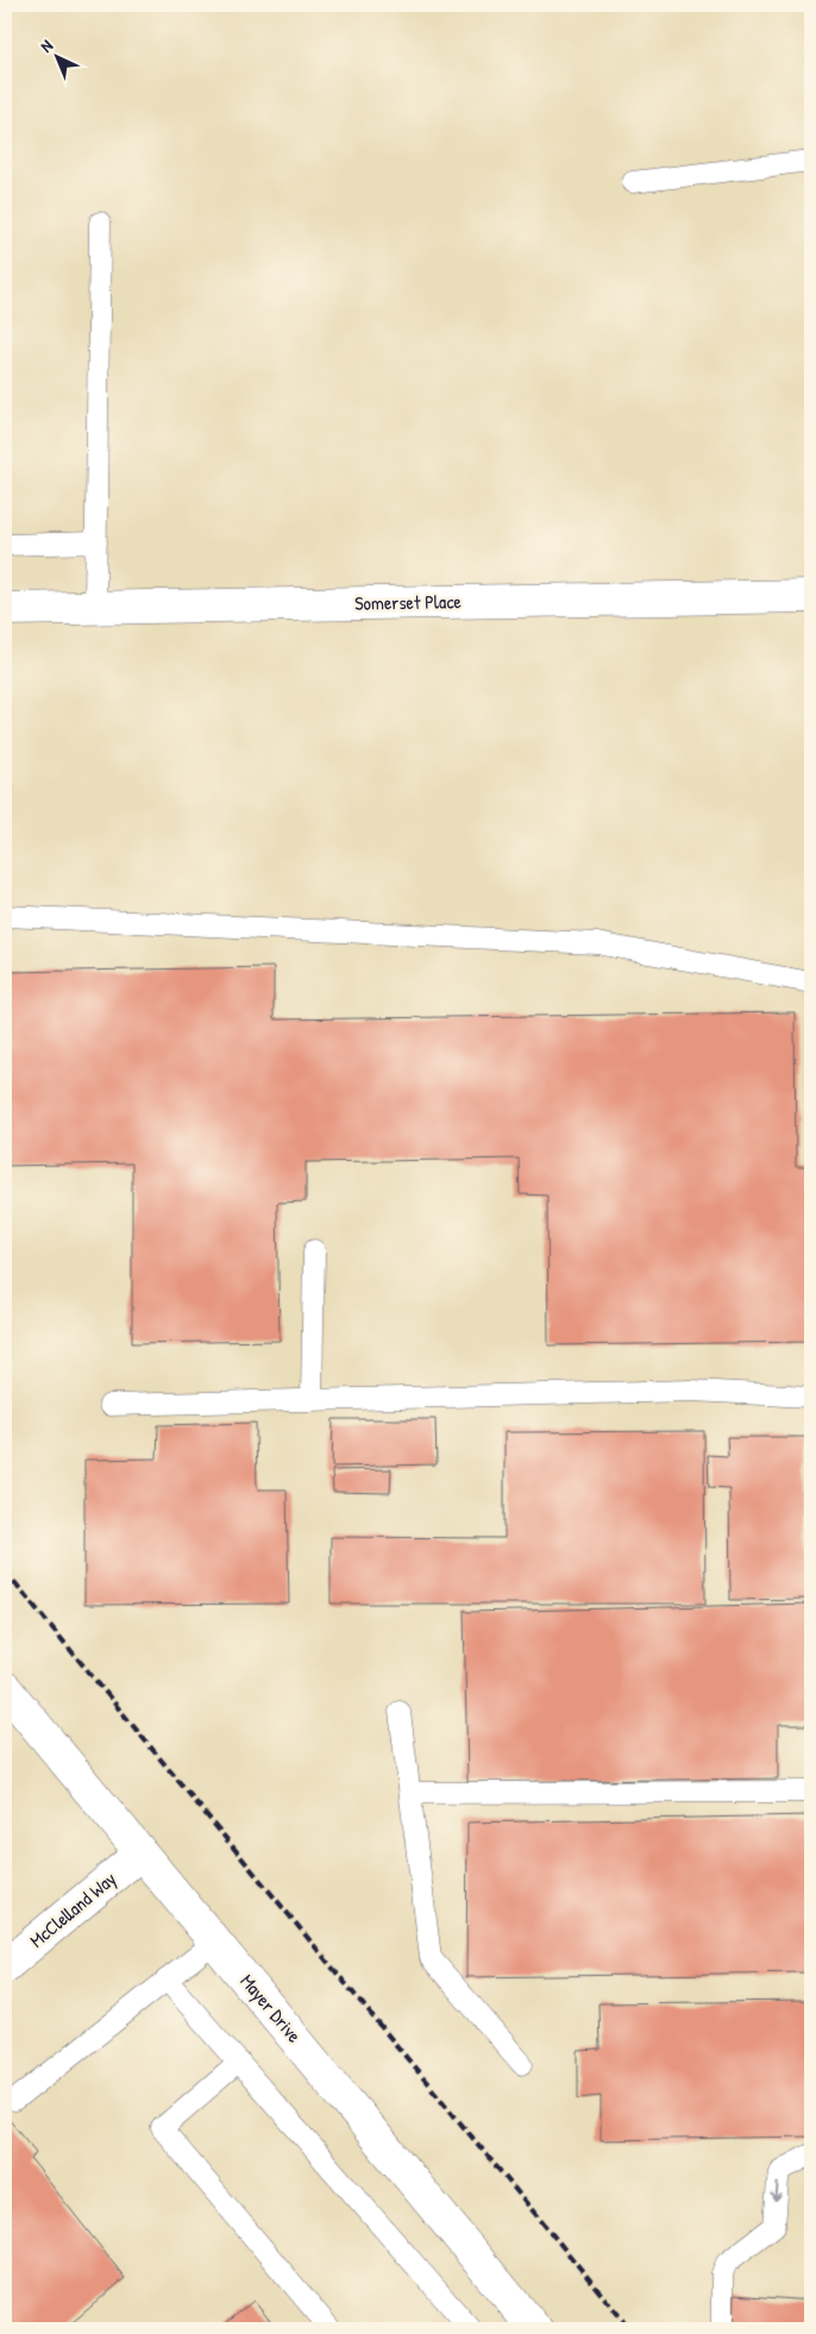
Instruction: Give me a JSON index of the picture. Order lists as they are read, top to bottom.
{
  "streets": {
    "street": ["Somerset Place", "McClelland Way", "Mayer Drive"]
  },
  "crossings": [
    ["McClelland Way", "Mayer Drive"]
  ],
  "north": "top left"
}
